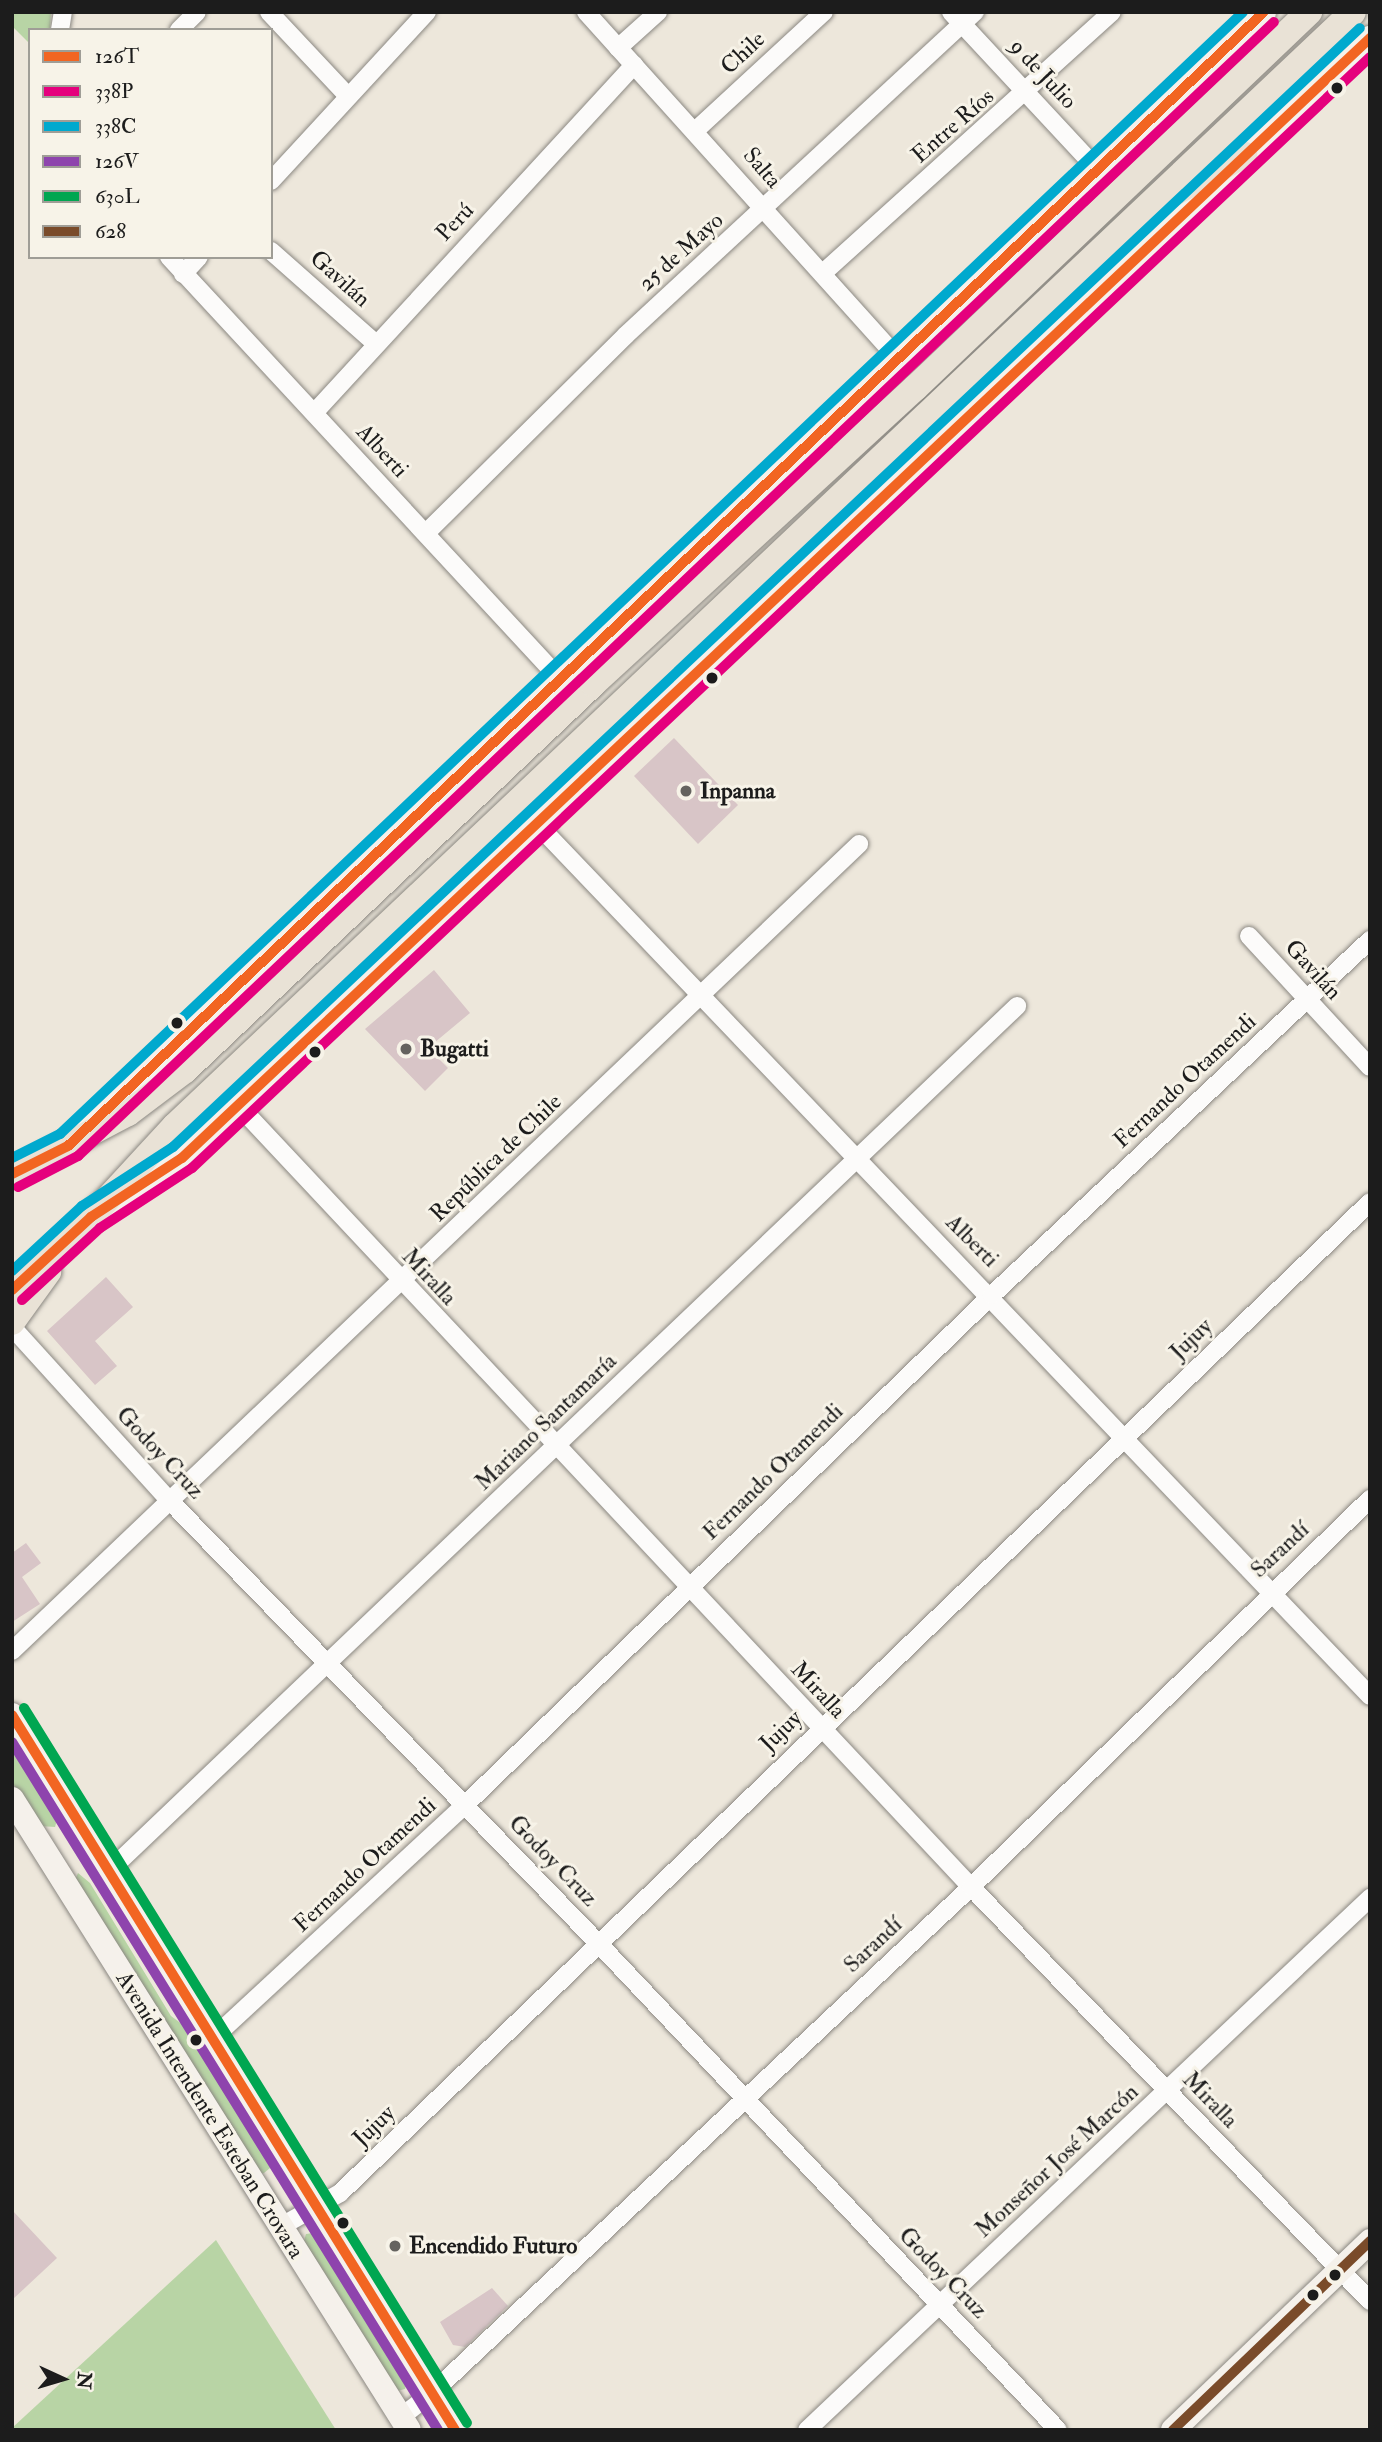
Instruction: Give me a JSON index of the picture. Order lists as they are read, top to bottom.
{
  "streets": {
    "street": [
      "Chile",
      "9 de Julio",
      "Entre Ríos",
      "Salta",
      "Perú",
      "25 de Mayo",
      "Gavilán",
      "Alberti",
      "Fernando Otamendi",
      "República de Chile",
      "Miralla",
      "Jujuy",
      "Mariano Santamaría",
      "Godoy Cruz",
      "Sarandí",
      "Avenida Intendente Esteban Crovara",
      "Monseñor José Marcón"
    ]
  },
  "crossings": [
    ["Chile", "Salta"],
    ["9 de Julio", "Entre Ríos"],
    ["9 de Julio", "25 de Mayo"],
    ["Entre Ríos", "Salta"],
    ["Salta", "Perú"],
    ["Salta", "25 de Mayo"],
    ["Perú", "Gavilán"],
    ["Perú", "Alberti"],
    ["25 de Mayo", "Alberti"],
    ["Gavilán", "Fernando Otamendi"],
    ["Alberti", "Fernando Otamendi"],
    ["Alberti", "República de Chile"],
    ["Alberti", "Jujuy"],
    ["Alberti", "Mariano Santamaría"],
    ["Alberti", "Sarandí"],
    ["Fernando Otamendi", "Miralla"],
    ["Fernando Otamendi", "Godoy Cruz"],
    ["Fernando Otamendi", "Avenida Intendente Esteban Crovara"],
    ["República de Chile", "Miralla"],
    ["República de Chile", "Godoy Cruz"],
    ["Miralla", "Jujuy"],
    ["Miralla", "Mariano Santamaría"],
    ["Miralla", "Sarandí"],
    ["Miralla", "Monseñor José Marcón"],
    ["Jujuy", "Godoy Cruz"],
    ["Jujuy", "Avenida Intendente Esteban Crovara"],
    ["Mariano Santamaría", "Godoy Cruz"],
    ["Mariano Santamaría", "Avenida Intendente Esteban Crovara"],
    ["Godoy Cruz", "Sarandí"],
    ["Godoy Cruz", "Monseñor José Marcón"],
    ["Sarandí", "Avenida Intendente Esteban Crovara"]
  ],
  "places": ["Inpanna", "Bugatti", "Encendido Futuro"],
  "lines": [
    "transit line 126T",
    "transit line 338C",
    "transit line 338P",
    "transit line 630L",
    "transit line 126V",
    "transit line 628"
  ],
  "legend": [
    "126T",
    "338P",
    "338C",
    "126V",
    "630L",
    "628"
  ],
  "north": "right"
}
